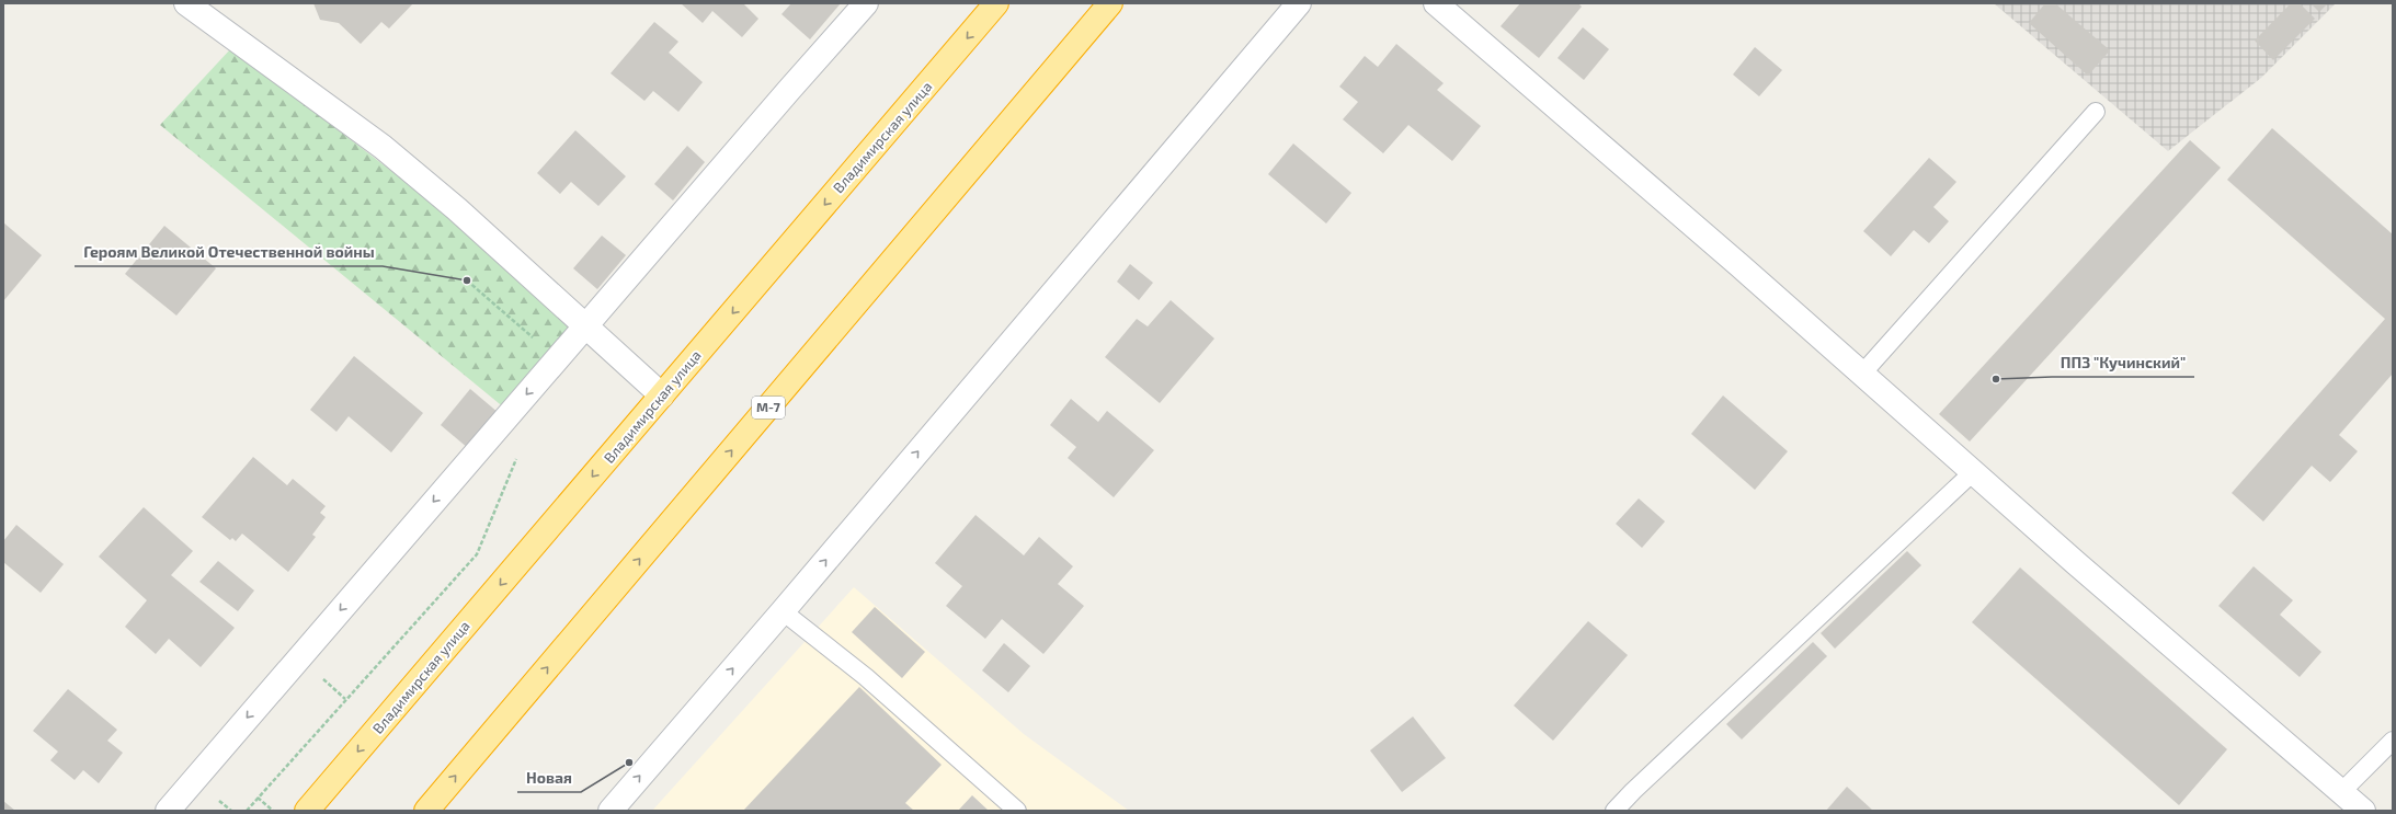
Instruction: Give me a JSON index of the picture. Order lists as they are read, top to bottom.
{
  "streets": {
    "highway": ["Владимирская улица", "М-7"]
  },
  "places": ["Героям Великой Отечественной войны", "ППЗ \"Кучинский\"", "Новая"]
}
